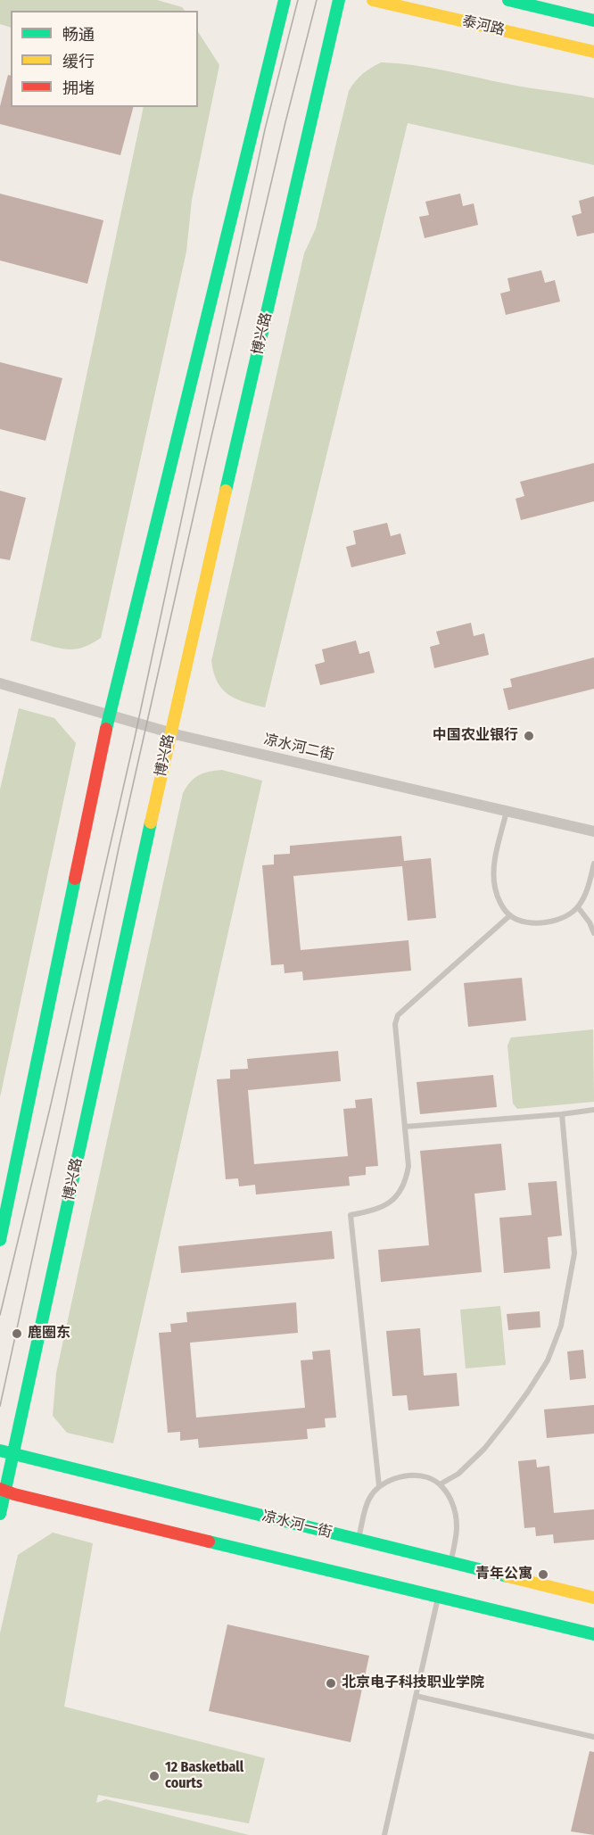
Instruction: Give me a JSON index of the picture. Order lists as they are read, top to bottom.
{
  "streets": {
    "main road": ["泰河路", "博兴路", "凉水河一街"],
    "street": ["凉水河二街"]
  },
  "crossings": [
    ["博兴路", "凉水河二街"],
    ["博兴路", "凉水河一街"]
  ],
  "places": [
    "中国农业银行",
    "鹿圈东",
    "青年公寓",
    "北京电子科技职业学院",
    "12 Basketball courts"
  ],
  "legend": ["畅通", "缓行", "拥堵"]
}
